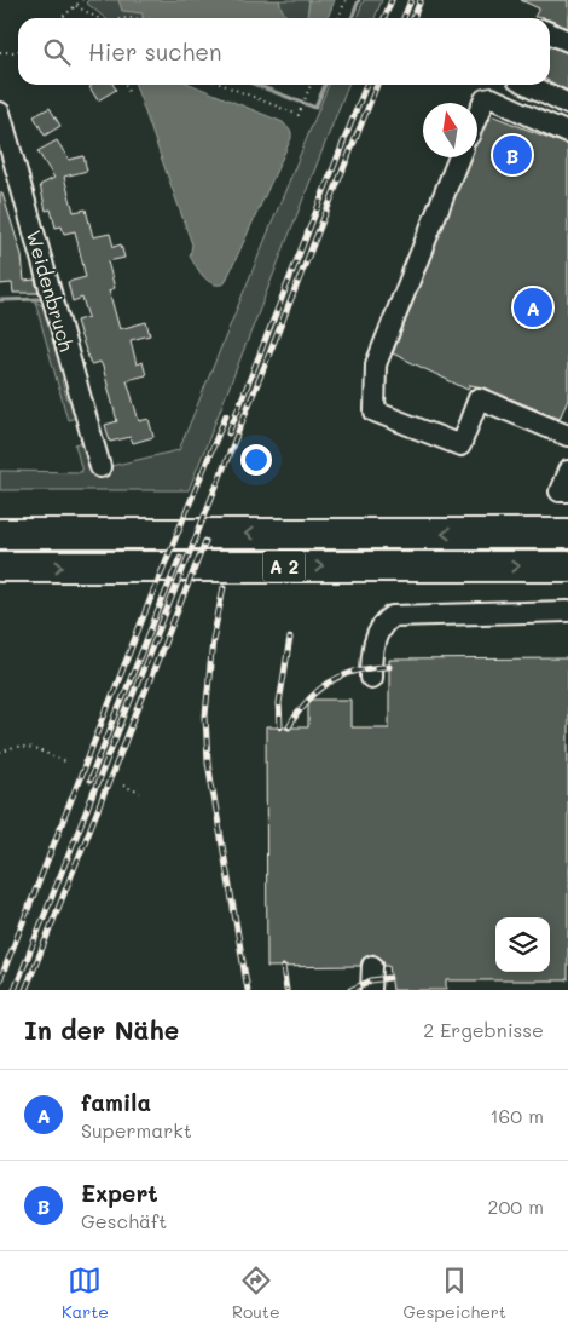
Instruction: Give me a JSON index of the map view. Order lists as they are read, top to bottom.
{
  "streets": {
    "highway": ["A 2"],
    "street": ["Weidenbruch"]
  },
  "north": "top",
  "page": {
    "search": "Hier suchen",
    "pins": ["B", "A"],
    "heading": ["In der Nähe", "2 Ergebnisse"],
    "list": [
      {
        "mark": "A",
        "name": "famila",
        "note": "Supermarkt",
        "value": "160 m"
      },
      {
        "mark": "B",
        "name": "Expert",
        "note": "Geschäft",
        "value": "200 m"
      }
    ],
    "nav": ["Karte", "Route", "Gespeichert"]
  }
}
